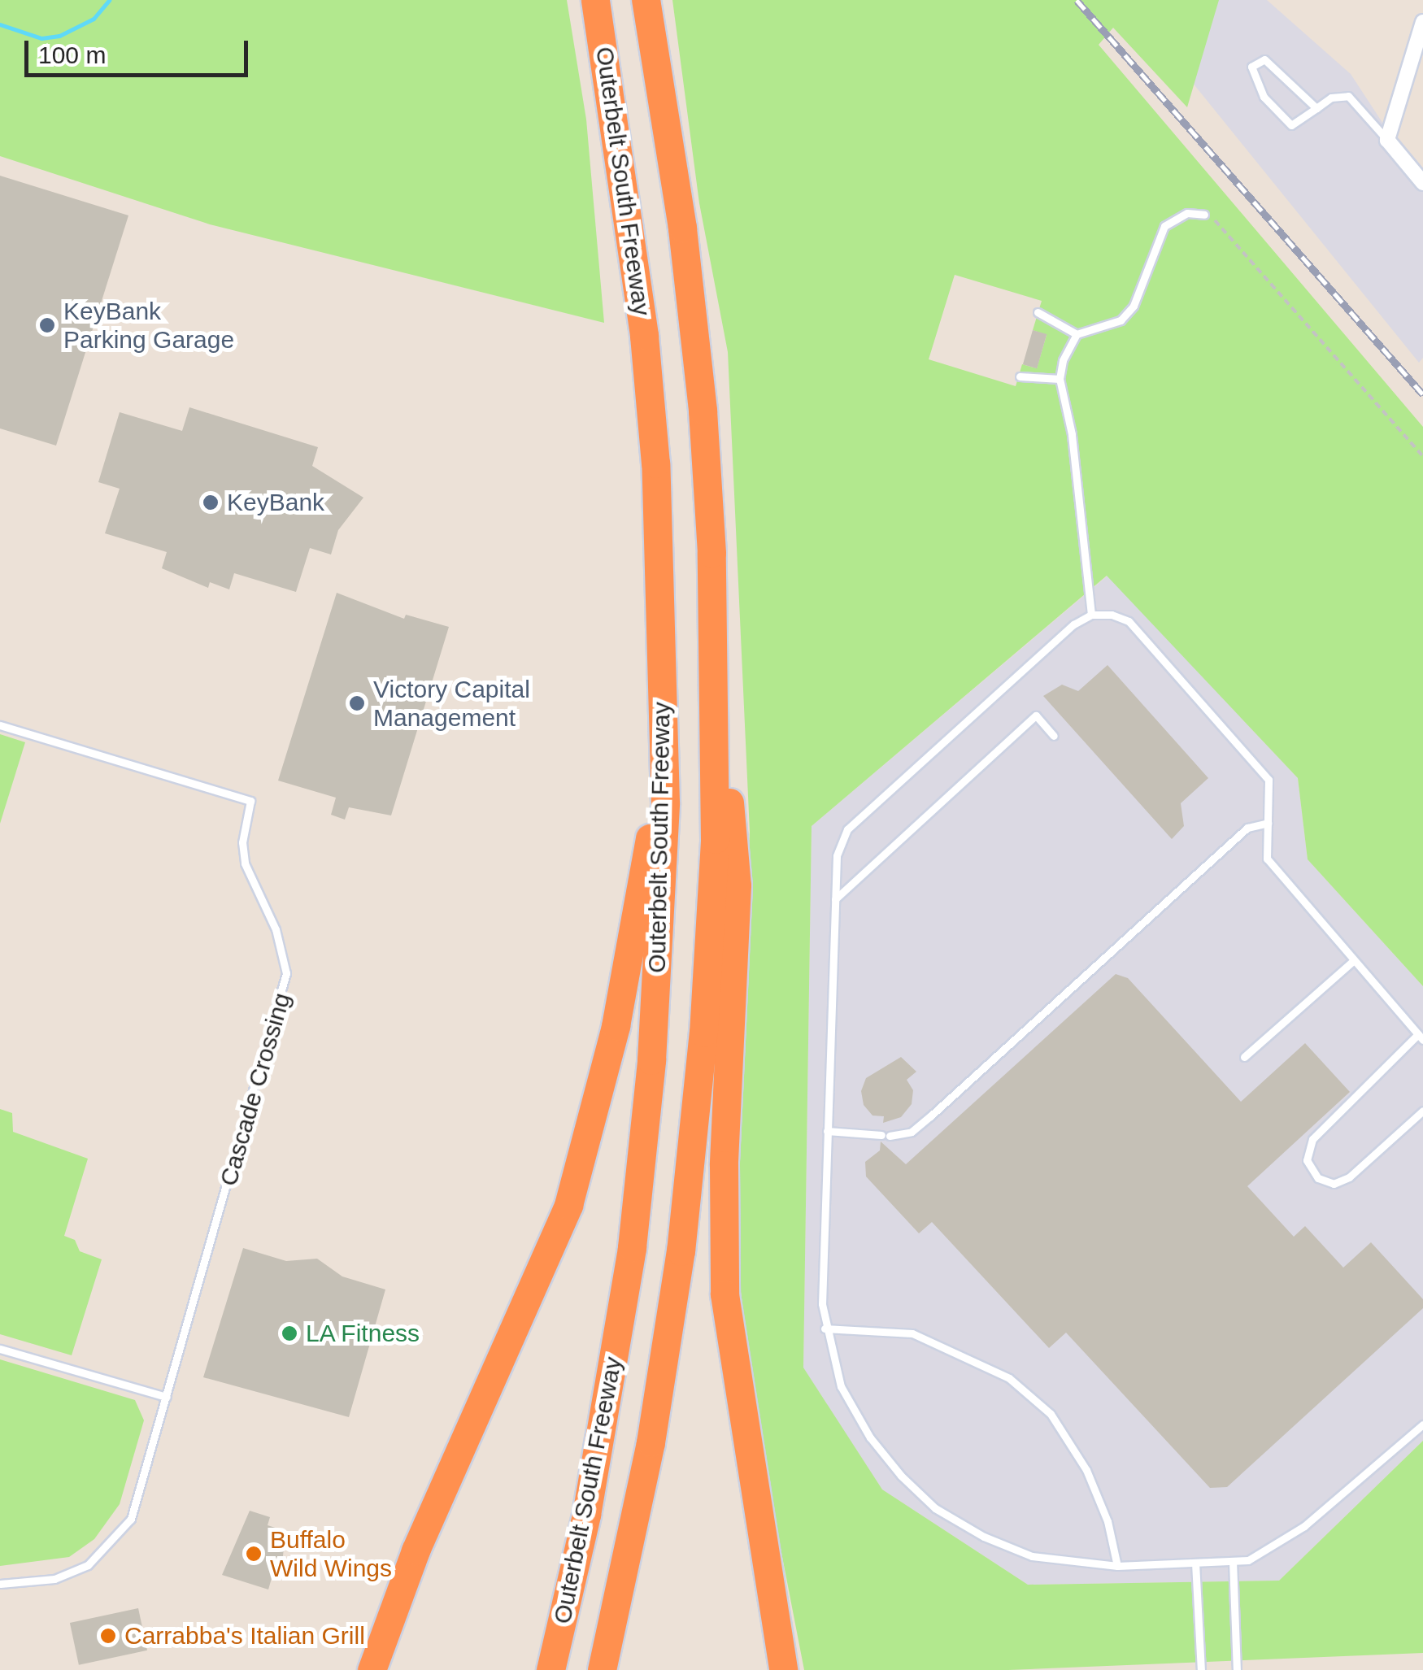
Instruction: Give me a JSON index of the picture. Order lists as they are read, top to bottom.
{
  "streets": {
    "highway": ["Outerbelt South Freeway"],
    "lane": ["Cascade Crossing"]
  },
  "places": [
    "KeyBank Parking Garage",
    "KeyBank",
    "Victory Capital Management",
    "LA Fitness",
    "Buffalo Wild Wings",
    "Carrabba's Italian Grill"
  ],
  "scale_bar": "100 m"
}
